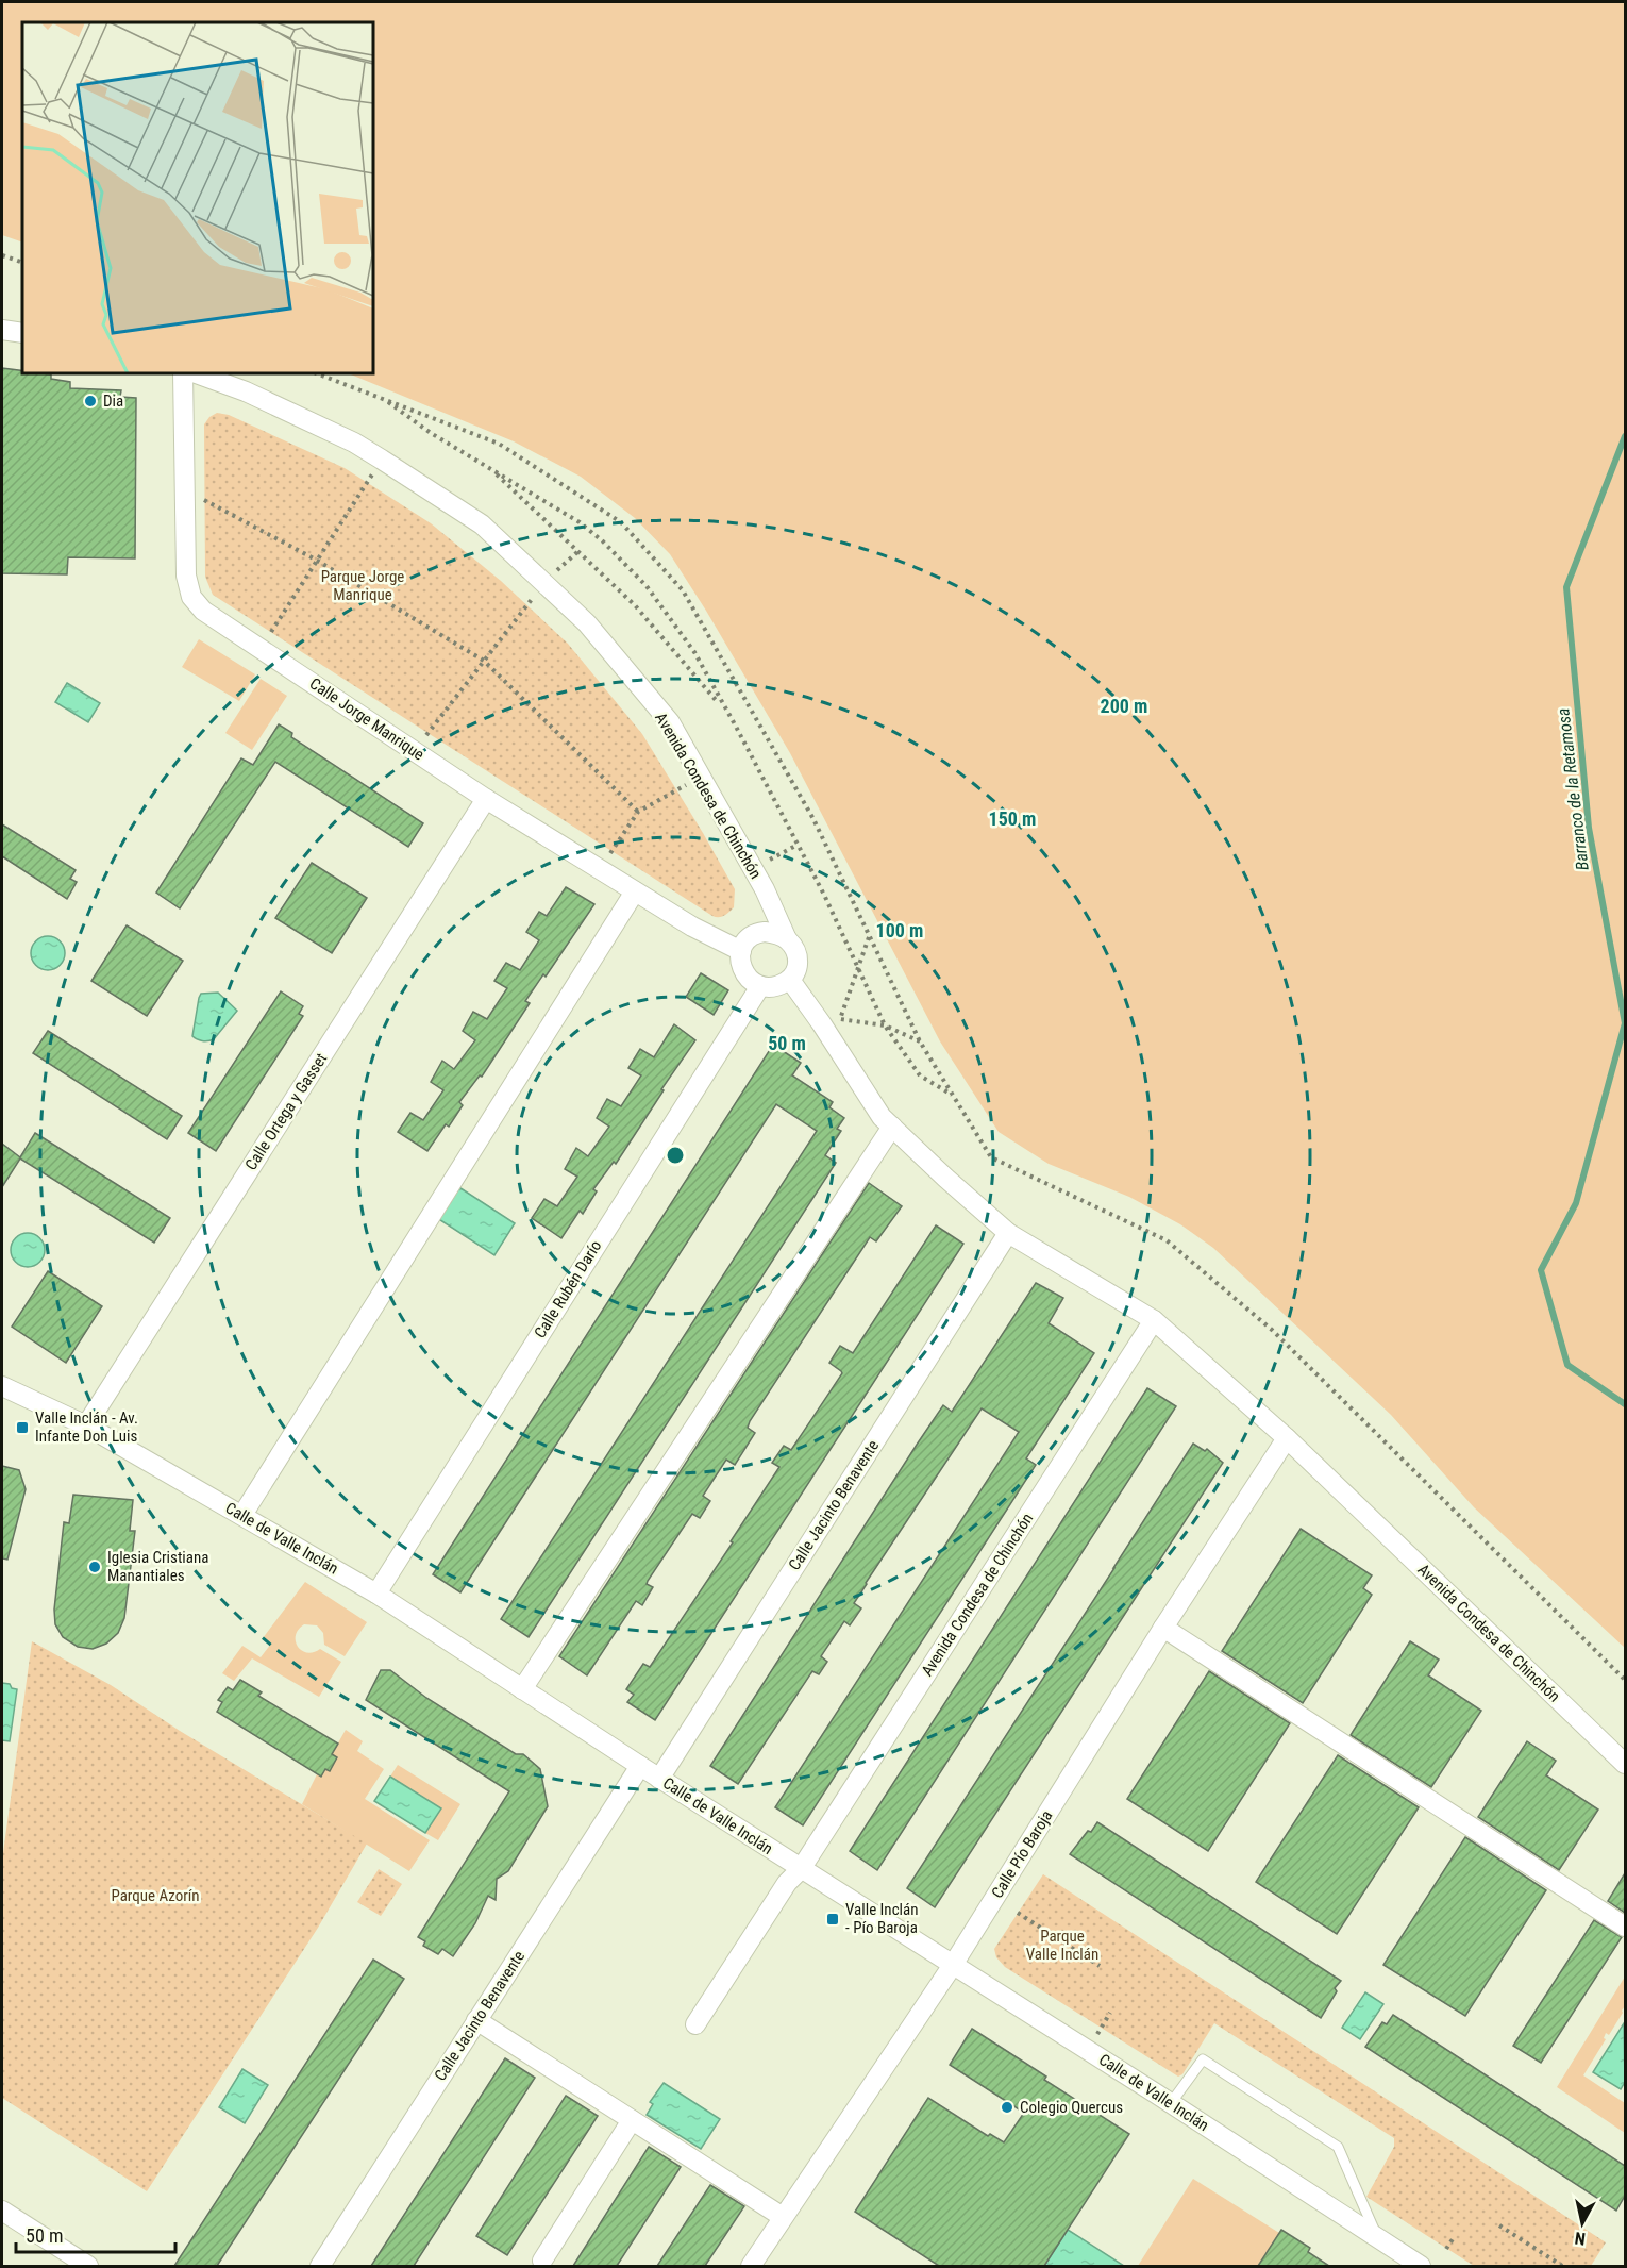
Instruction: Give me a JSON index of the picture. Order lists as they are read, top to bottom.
{
  "streets": {
    "street": [
      "Calle Jorge Manrique",
      "Avenida Condesa de Chinchón",
      "Calle Ortega y Gasset",
      "Calle Rubén Darío",
      "Calle Jacinto Benavente",
      "Calle de Valle Inclán",
      "Calle Pío Baroja"
    ]
  },
  "crossings": [
    ["Calle Jorge Manrique", "Avenida Condesa de Chinchón"],
    ["Calle Jorge Manrique", "Calle Ortega y Gasset"],
    ["Calle Jorge Manrique", "Calle Rubén Darío"],
    ["Avenida Condesa de Chinchón", "Calle Rubén Darío"],
    ["Avenida Condesa de Chinchón", "Calle Jacinto Benavente"],
    ["Avenida Condesa de Chinchón", "Calle de Valle Inclán"],
    ["Avenida Condesa de Chinchón", "Calle Pío Baroja"],
    ["Calle Ortega y Gasset", "Calle de Valle Inclán"],
    ["Calle Rubén Darío", "Calle de Valle Inclán"],
    ["Calle Jacinto Benavente", "Calle de Valle Inclán"],
    ["Calle de Valle Inclán", "Calle Pío Baroja"]
  ],
  "water": ["Barranco de la Retamosa"],
  "parks": ["Parque Jorge Manrique", "Parque Azorín", "Parque Valle Inclán"],
  "places": {
    "other": ["Dia", "Iglesia Cristiana Manantiales", "Colegio Quercus"],
    "transit": ["Valle Inclán - Av. Infante Don Luis", "Valle Inclán - Pío Baroja"]
  },
  "scale_bar": "50 m",
  "north": "bottom",
  "rings": [
    "200 m",
    "150 m",
    "100 m",
    "50 m"
  ]
}
